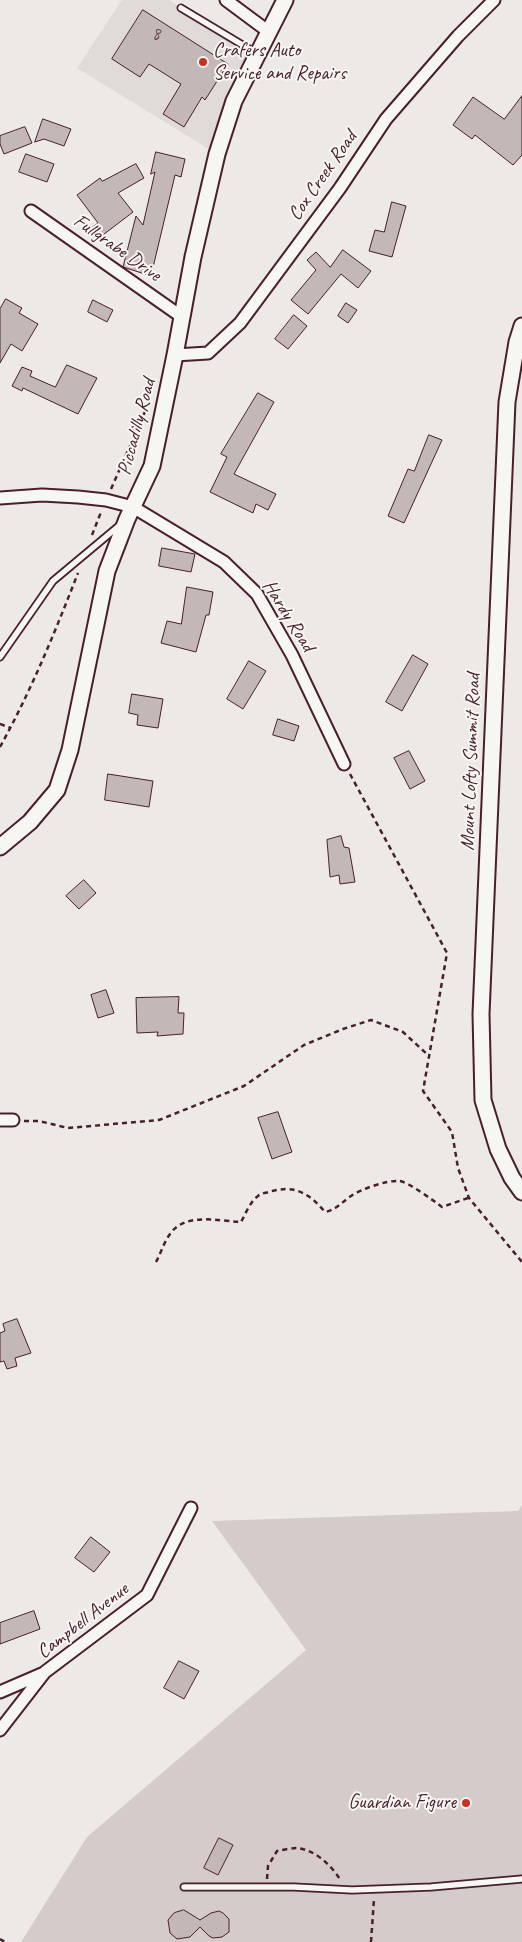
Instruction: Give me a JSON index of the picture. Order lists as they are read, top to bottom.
{
  "streets": {
    "main road": ["Piccadilly Road", "Mount Lofty Summit Road"],
    "street": [
      "Cox Creek Road",
      "Fullgrabe Drive",
      "Hardy Road",
      "Campbell Avenue"
    ]
  },
  "crossings": [
    ["Cox Creek Road", "Piccadilly Road"],
    ["Fullgrabe Drive", "Piccadilly Road"],
    ["Piccadilly Road", "Hardy Road"]
  ],
  "places": ["Crafers Auto Service and Repairs", "Guardian Figure"],
  "house_numbers": ["8"]
}
